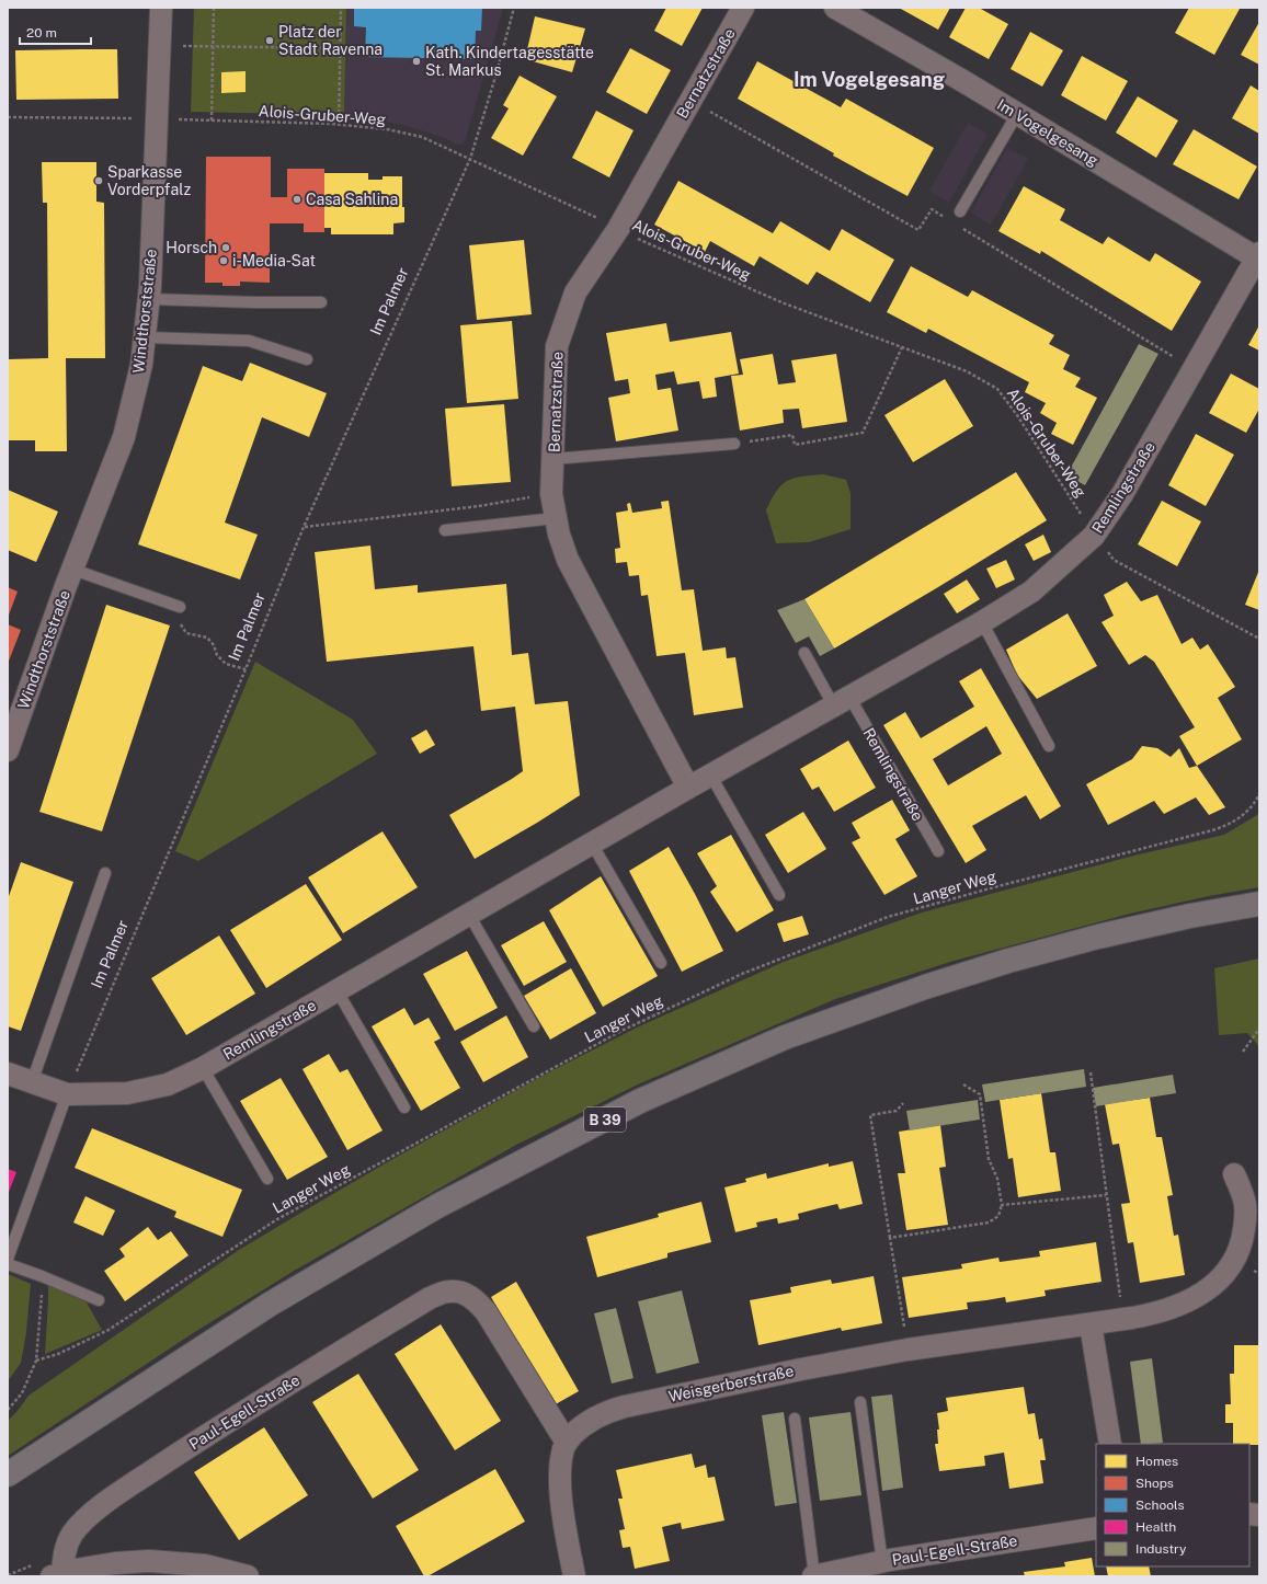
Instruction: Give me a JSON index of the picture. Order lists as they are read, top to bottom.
{
  "streets": {
    "main road": ["B 39"],
    "street": [
      "Bernatzstraße",
      "Im Vogelgesang",
      "Windthorststraße",
      "Remlingstraße",
      "Weisgerberstraße",
      "Paul-Egell-Straße"
    ],
    "path": ["Alois-Gruber-Weg", "Im Palmer", "Langer Weg"]
  },
  "crossings": [
    ["Bernatzstraße", "Alois-Gruber-Weg"],
    ["Bernatzstraße", "Remlingstraße"],
    ["Alois-Gruber-Weg", "Im Palmer"],
    ["Alois-Gruber-Weg", "Windthorststraße"],
    ["Alois-Gruber-Weg", "Remlingstraße"],
    ["Im Vogelgesang", "Remlingstraße"],
    ["Im Palmer", "Remlingstraße"],
    ["Weisgerberstraße", "Paul-Egell-Straße"]
  ],
  "districts": ["Im Vogelgesang"],
  "places": [
    "Platz der Stadt Ravenna",
    "Kath. Kindertagesstätte St. Markus",
    "Sparkasse Vorderpfalz",
    "Casa Sahlina",
    "Horsch",
    "i-Media-Sat"
  ],
  "legend": [
    "Homes",
    "Shops",
    "Schools",
    "Health",
    "Industry"
  ],
  "scale_bar": "20 m"
}
